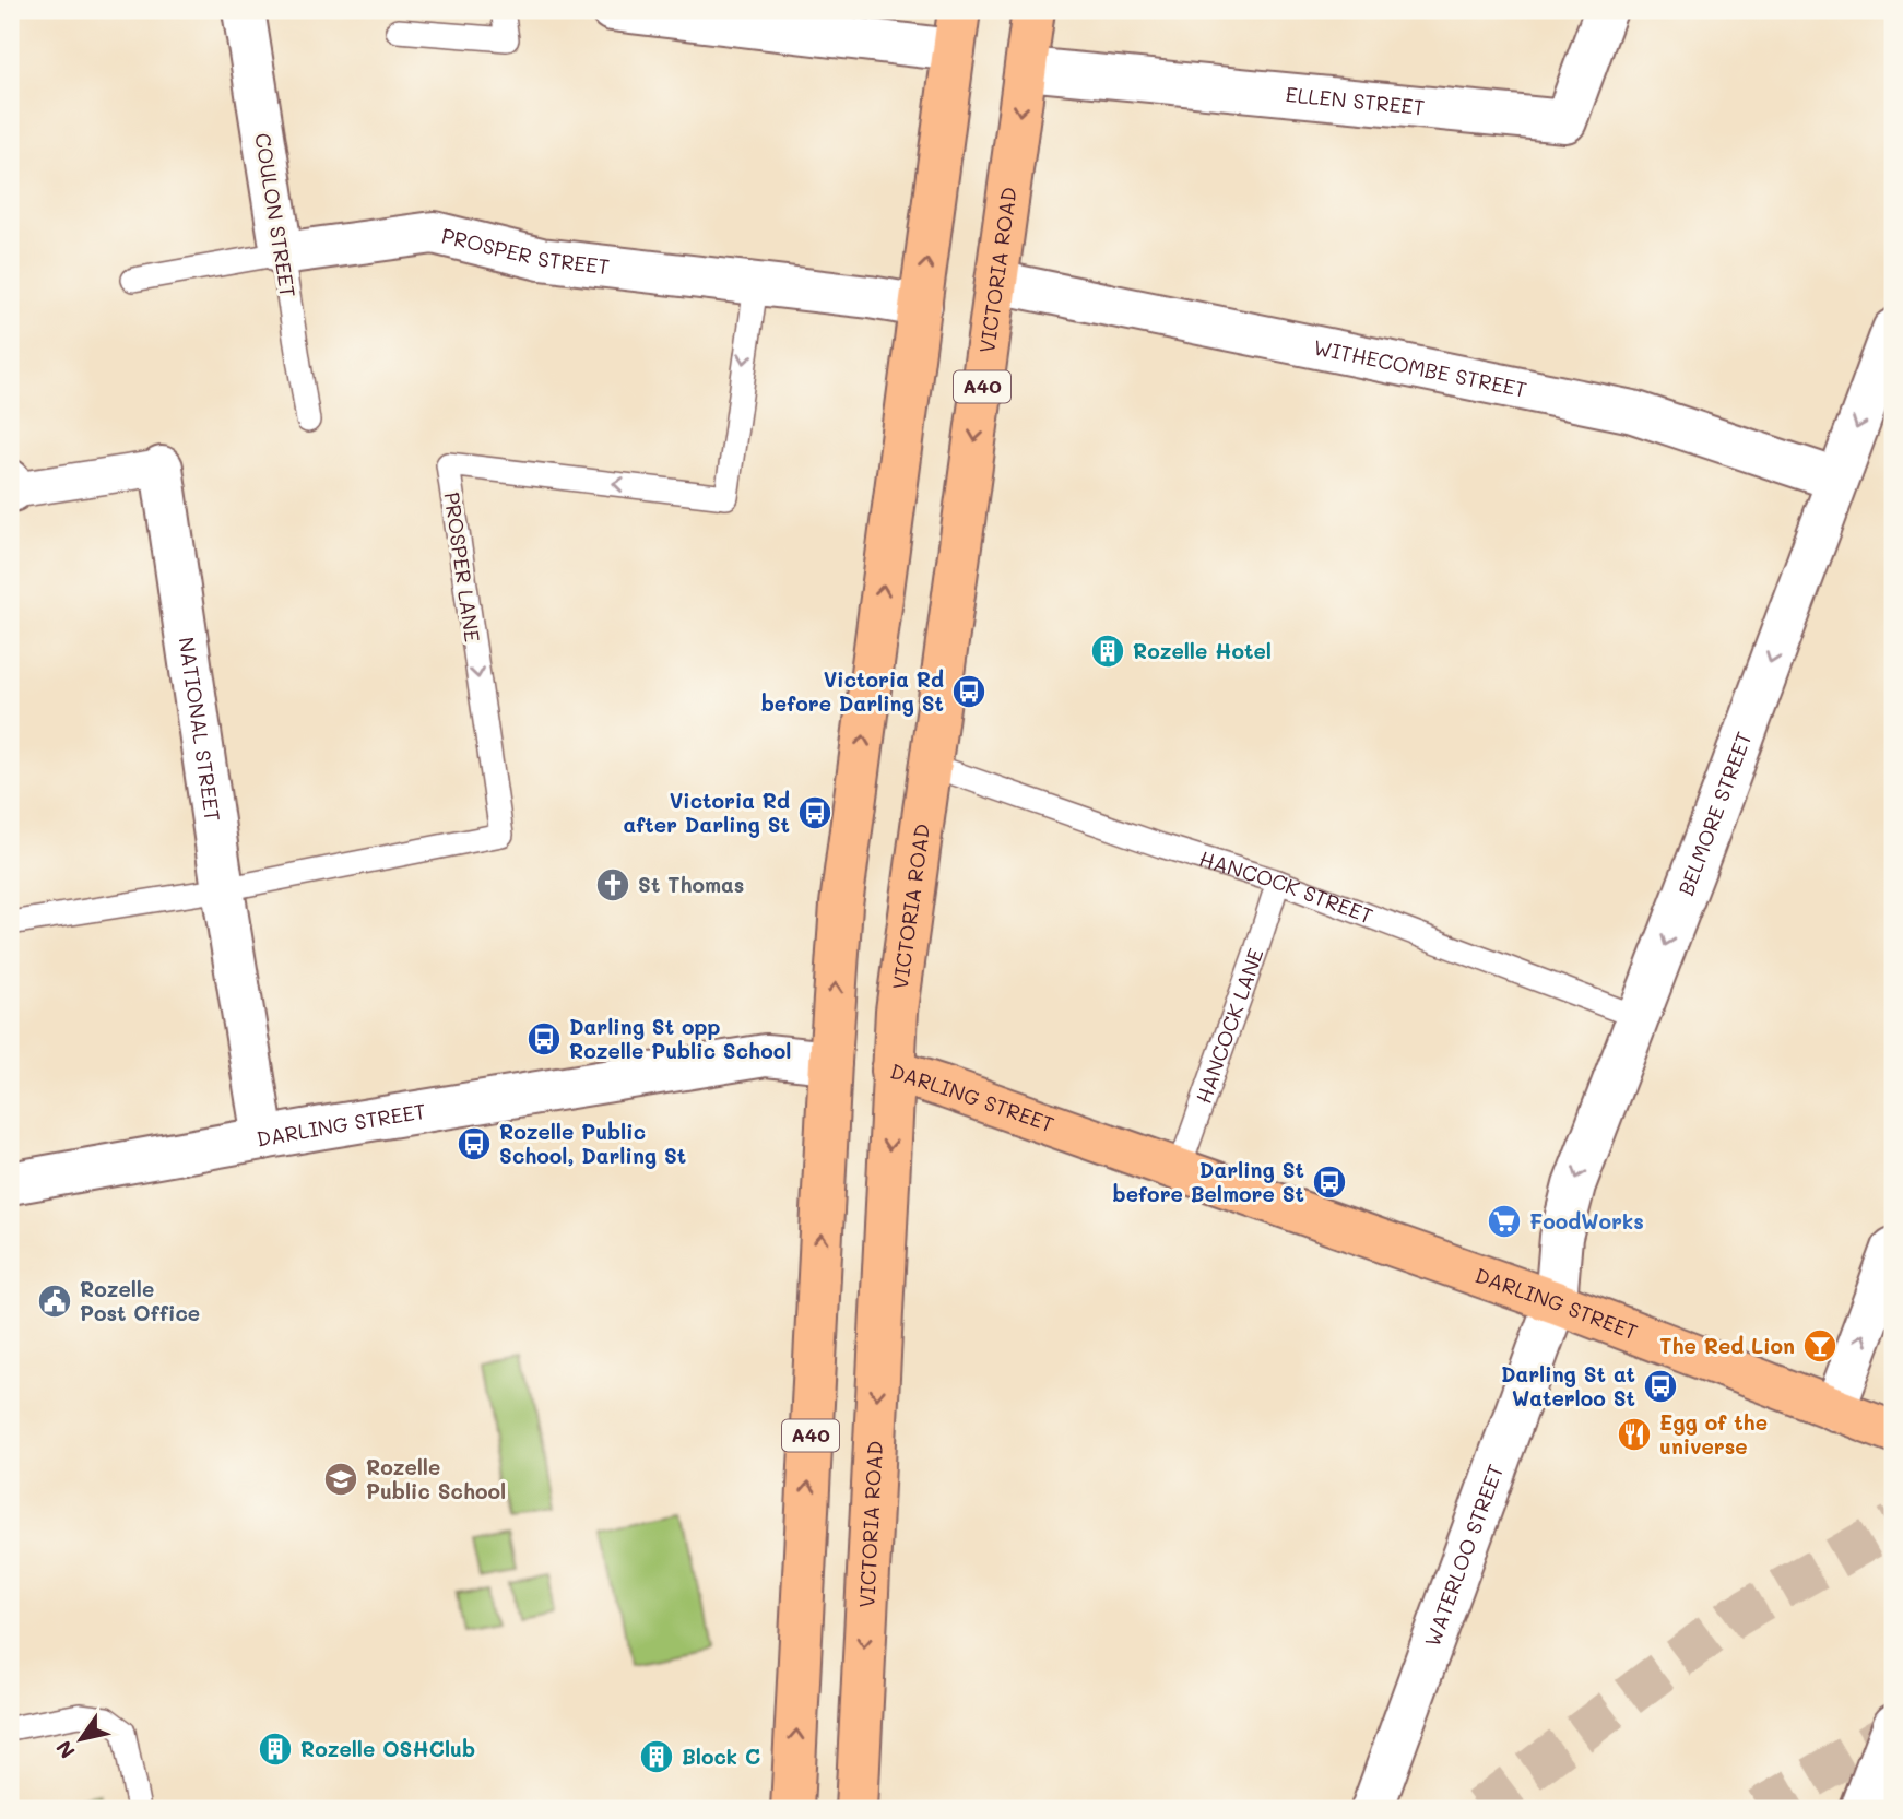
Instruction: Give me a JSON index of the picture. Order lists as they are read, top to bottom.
{
  "streets": {
    "main road": ["VICTORIA ROAD", "A40", "DARLING STREET"],
    "street": [
      "ELLEN STREET",
      "COULON STREET",
      "PROSPER STREET",
      "WITHECOMBE STREET",
      "NATIONAL STREET",
      "BELMORE STREET",
      "WATERLOO STREET"
    ],
    "lane": ["PROSPER LANE", "HANCOCK STREET", "HANCOCK LANE"]
  },
  "crossings": [
    ["ELLEN STREET", "VICTORIA ROAD"],
    ["COULON STREET", "PROSPER STREET"],
    ["PROSPER STREET", "A40"],
    ["PROSPER STREET", "PROSPER LANE"],
    ["VICTORIA ROAD", "WITHECOMBE STREET"],
    ["VICTORIA ROAD", "HANCOCK STREET"],
    ["VICTORIA ROAD", "DARLING STREET"],
    ["WITHECOMBE STREET", "BELMORE STREET"],
    ["A40", "DARLING STREET"],
    ["PROSPER LANE", "NATIONAL STREET"],
    ["NATIONAL STREET", "DARLING STREET"],
    ["BELMORE STREET", "HANCOCK STREET"],
    ["BELMORE STREET", "DARLING STREET"],
    ["BELMORE STREET", "WATERLOO STREET"],
    ["HANCOCK STREET", "HANCOCK LANE"],
    ["HANCOCK LANE", "DARLING STREET"],
    ["DARLING STREET", "WATERLOO STREET"]
  ],
  "one_way": ["BELMORE STREET"],
  "places": {
    "building": ["Rozelle Hotel", "Rozelle OSHClub", "Block C"],
    "bus stop": [
      "Victoria Rd before Darling St",
      "Victoria Rd after Darling St",
      "Darling St opp Rozelle Public School",
      "Rozelle Public School, Darling St",
      "Darling St before Belmore St",
      "Darling St at Waterloo St"
    ],
    "church": ["St Thomas"],
    "supermarket": ["FoodWorks"],
    "public building": ["Rozelle Post Office"],
    "bar": ["The Red Lion"],
    "restaurant": ["Egg of the universe"],
    "school or university": ["Rozelle Public School"]
  },
  "north": "bottom left"
}
